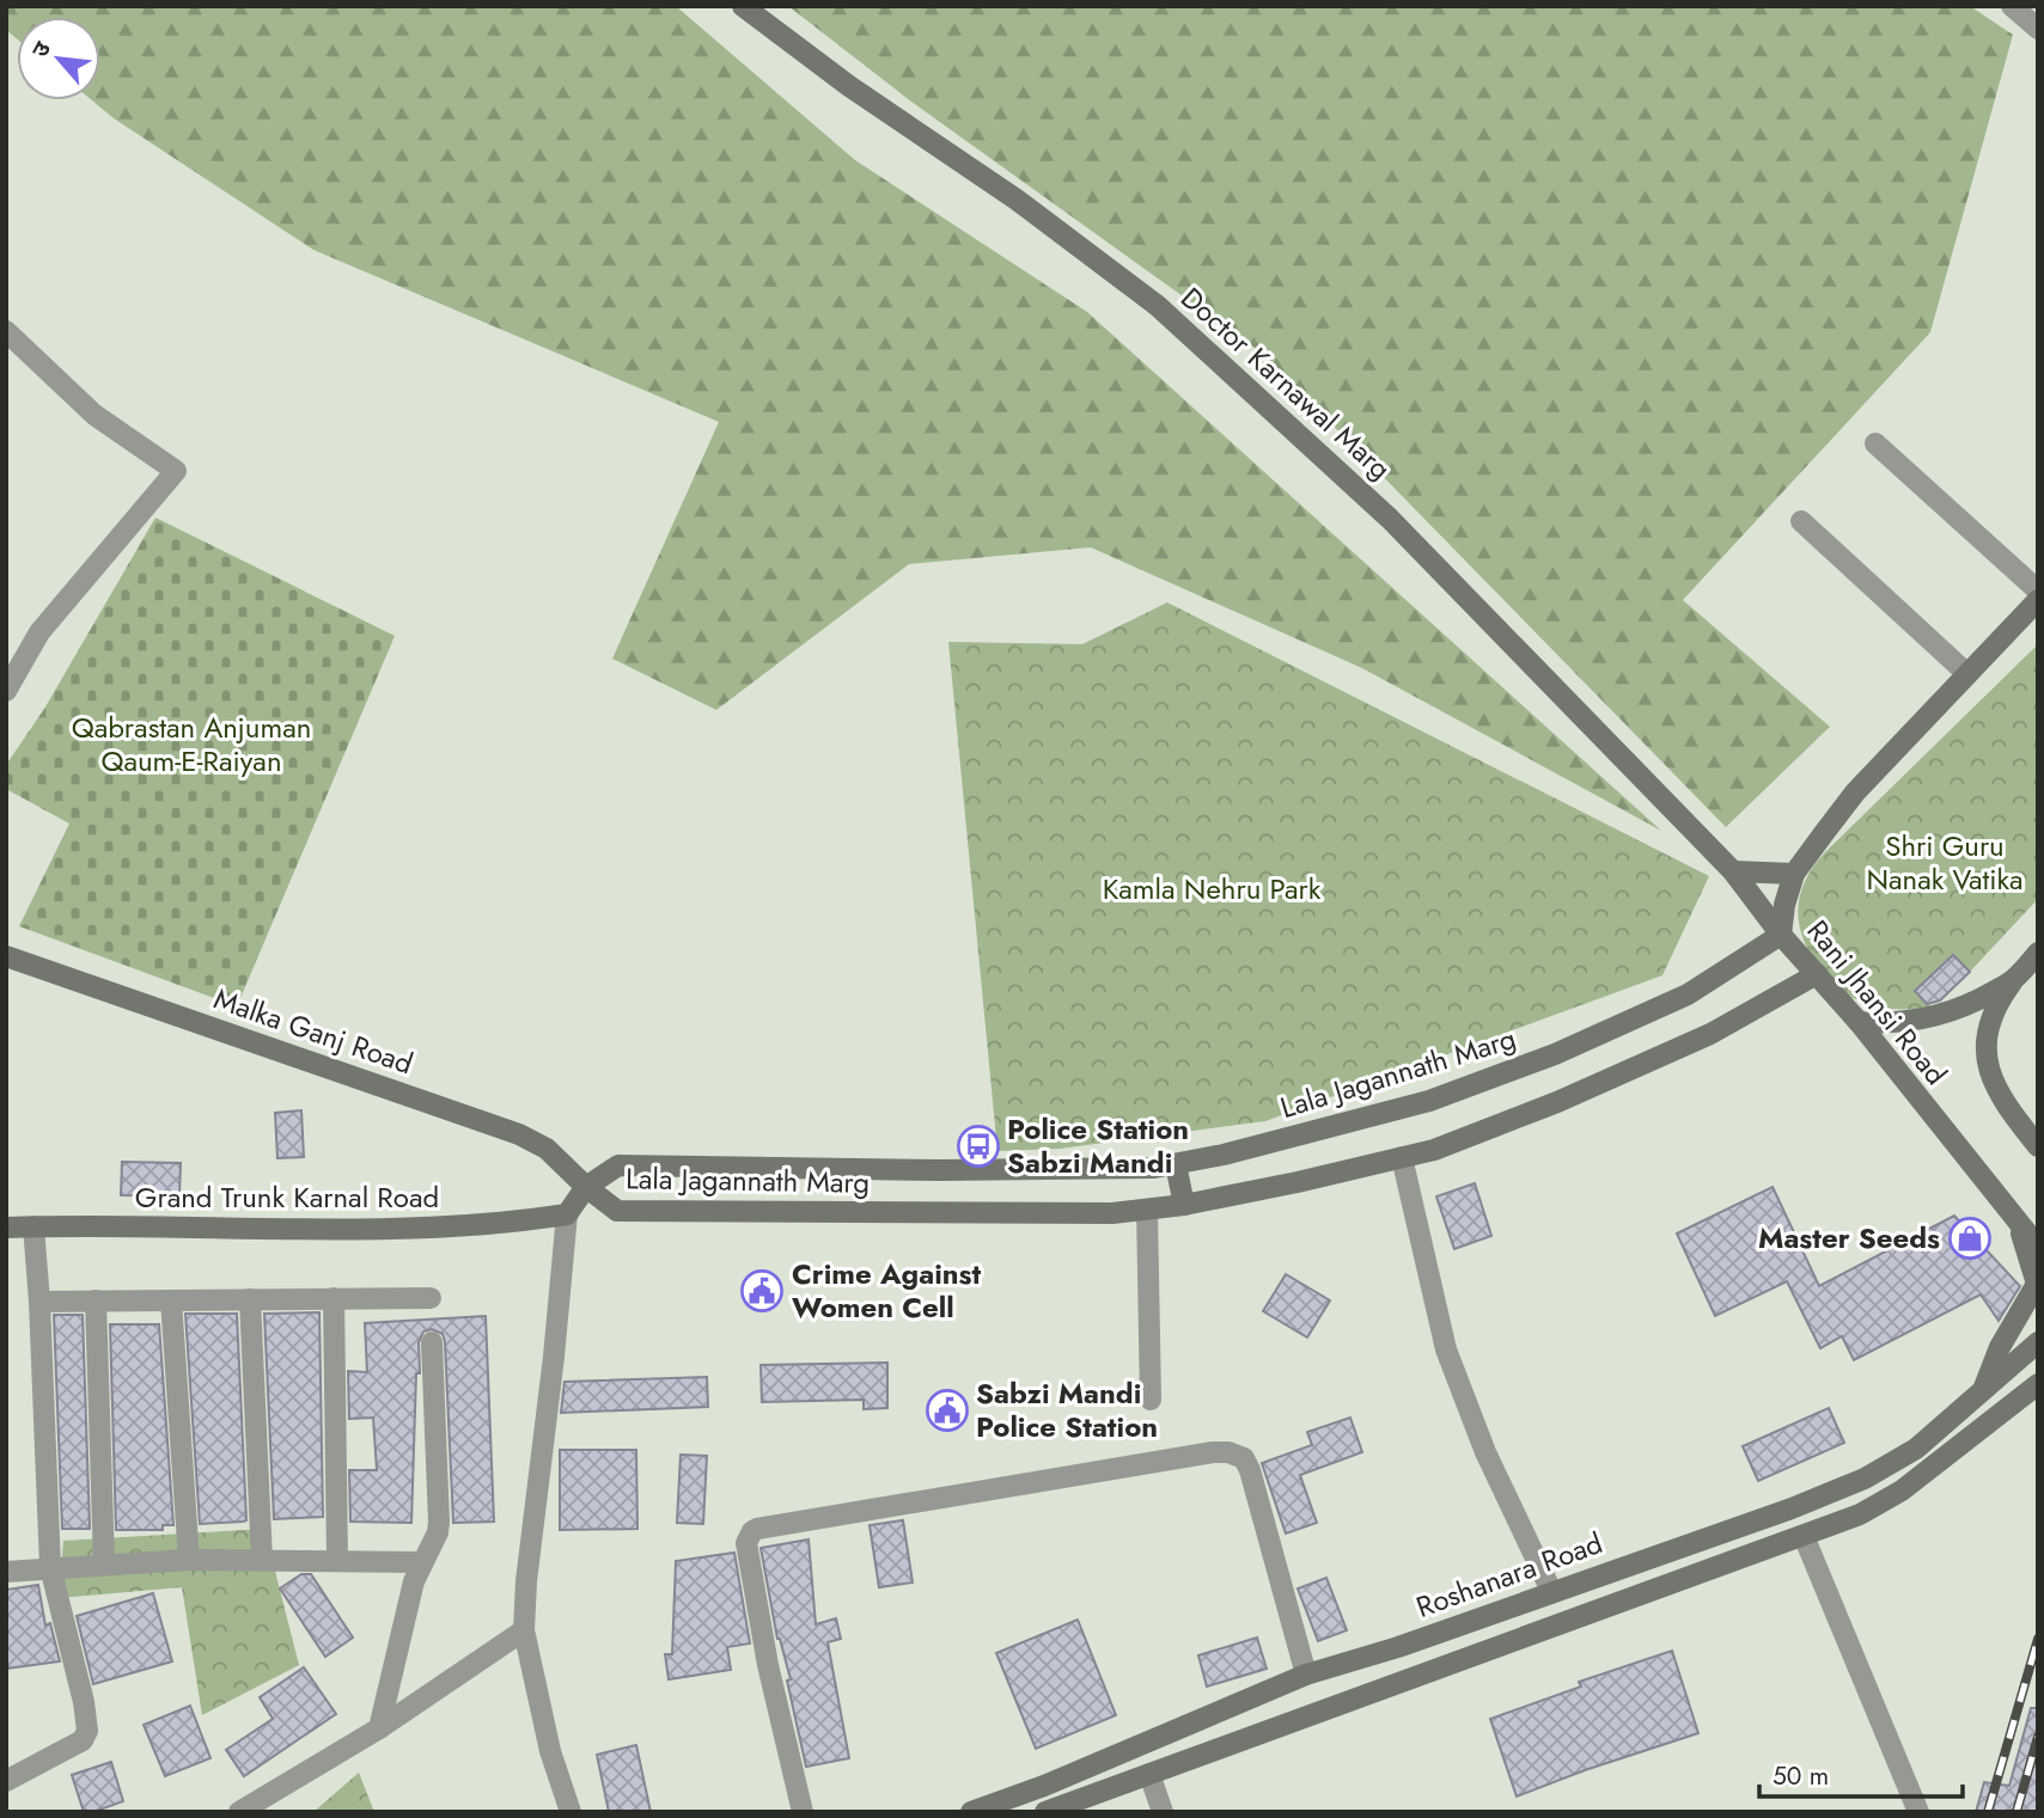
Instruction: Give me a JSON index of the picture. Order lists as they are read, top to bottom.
{
  "streets": {
    "street": [
      "Doctor Karnawal Marg",
      "Rani Jhansi Road",
      "Malka Ganj Road",
      "Lala Jagannath Marg",
      "Grand Trunk Karnal Road",
      "Roshanara Road"
    ]
  },
  "crossings": [
    ["Doctor Karnawal Marg", "Rani Jhansi Road"],
    ["Doctor Karnawal Marg", "Lala Jagannath Marg"],
    ["Rani Jhansi Road", "Lala Jagannath Marg"],
    ["Malka Ganj Road", "Lala Jagannath Marg"]
  ],
  "parks": ["Qabrastan Anjuman Qaum-E-Raiyan", "Shri Guru Nanak Vatika", "Kamla Nehru Park"],
  "places": {
    "bus stop": ["Police Station Sabzi Mandi"],
    "shop": ["Master Seeds"],
    "public building": ["Crime Against Women Cell", "Sabzi Mandi Police Station"]
  },
  "scale_bar": "50 m",
  "north": "top left"
}
